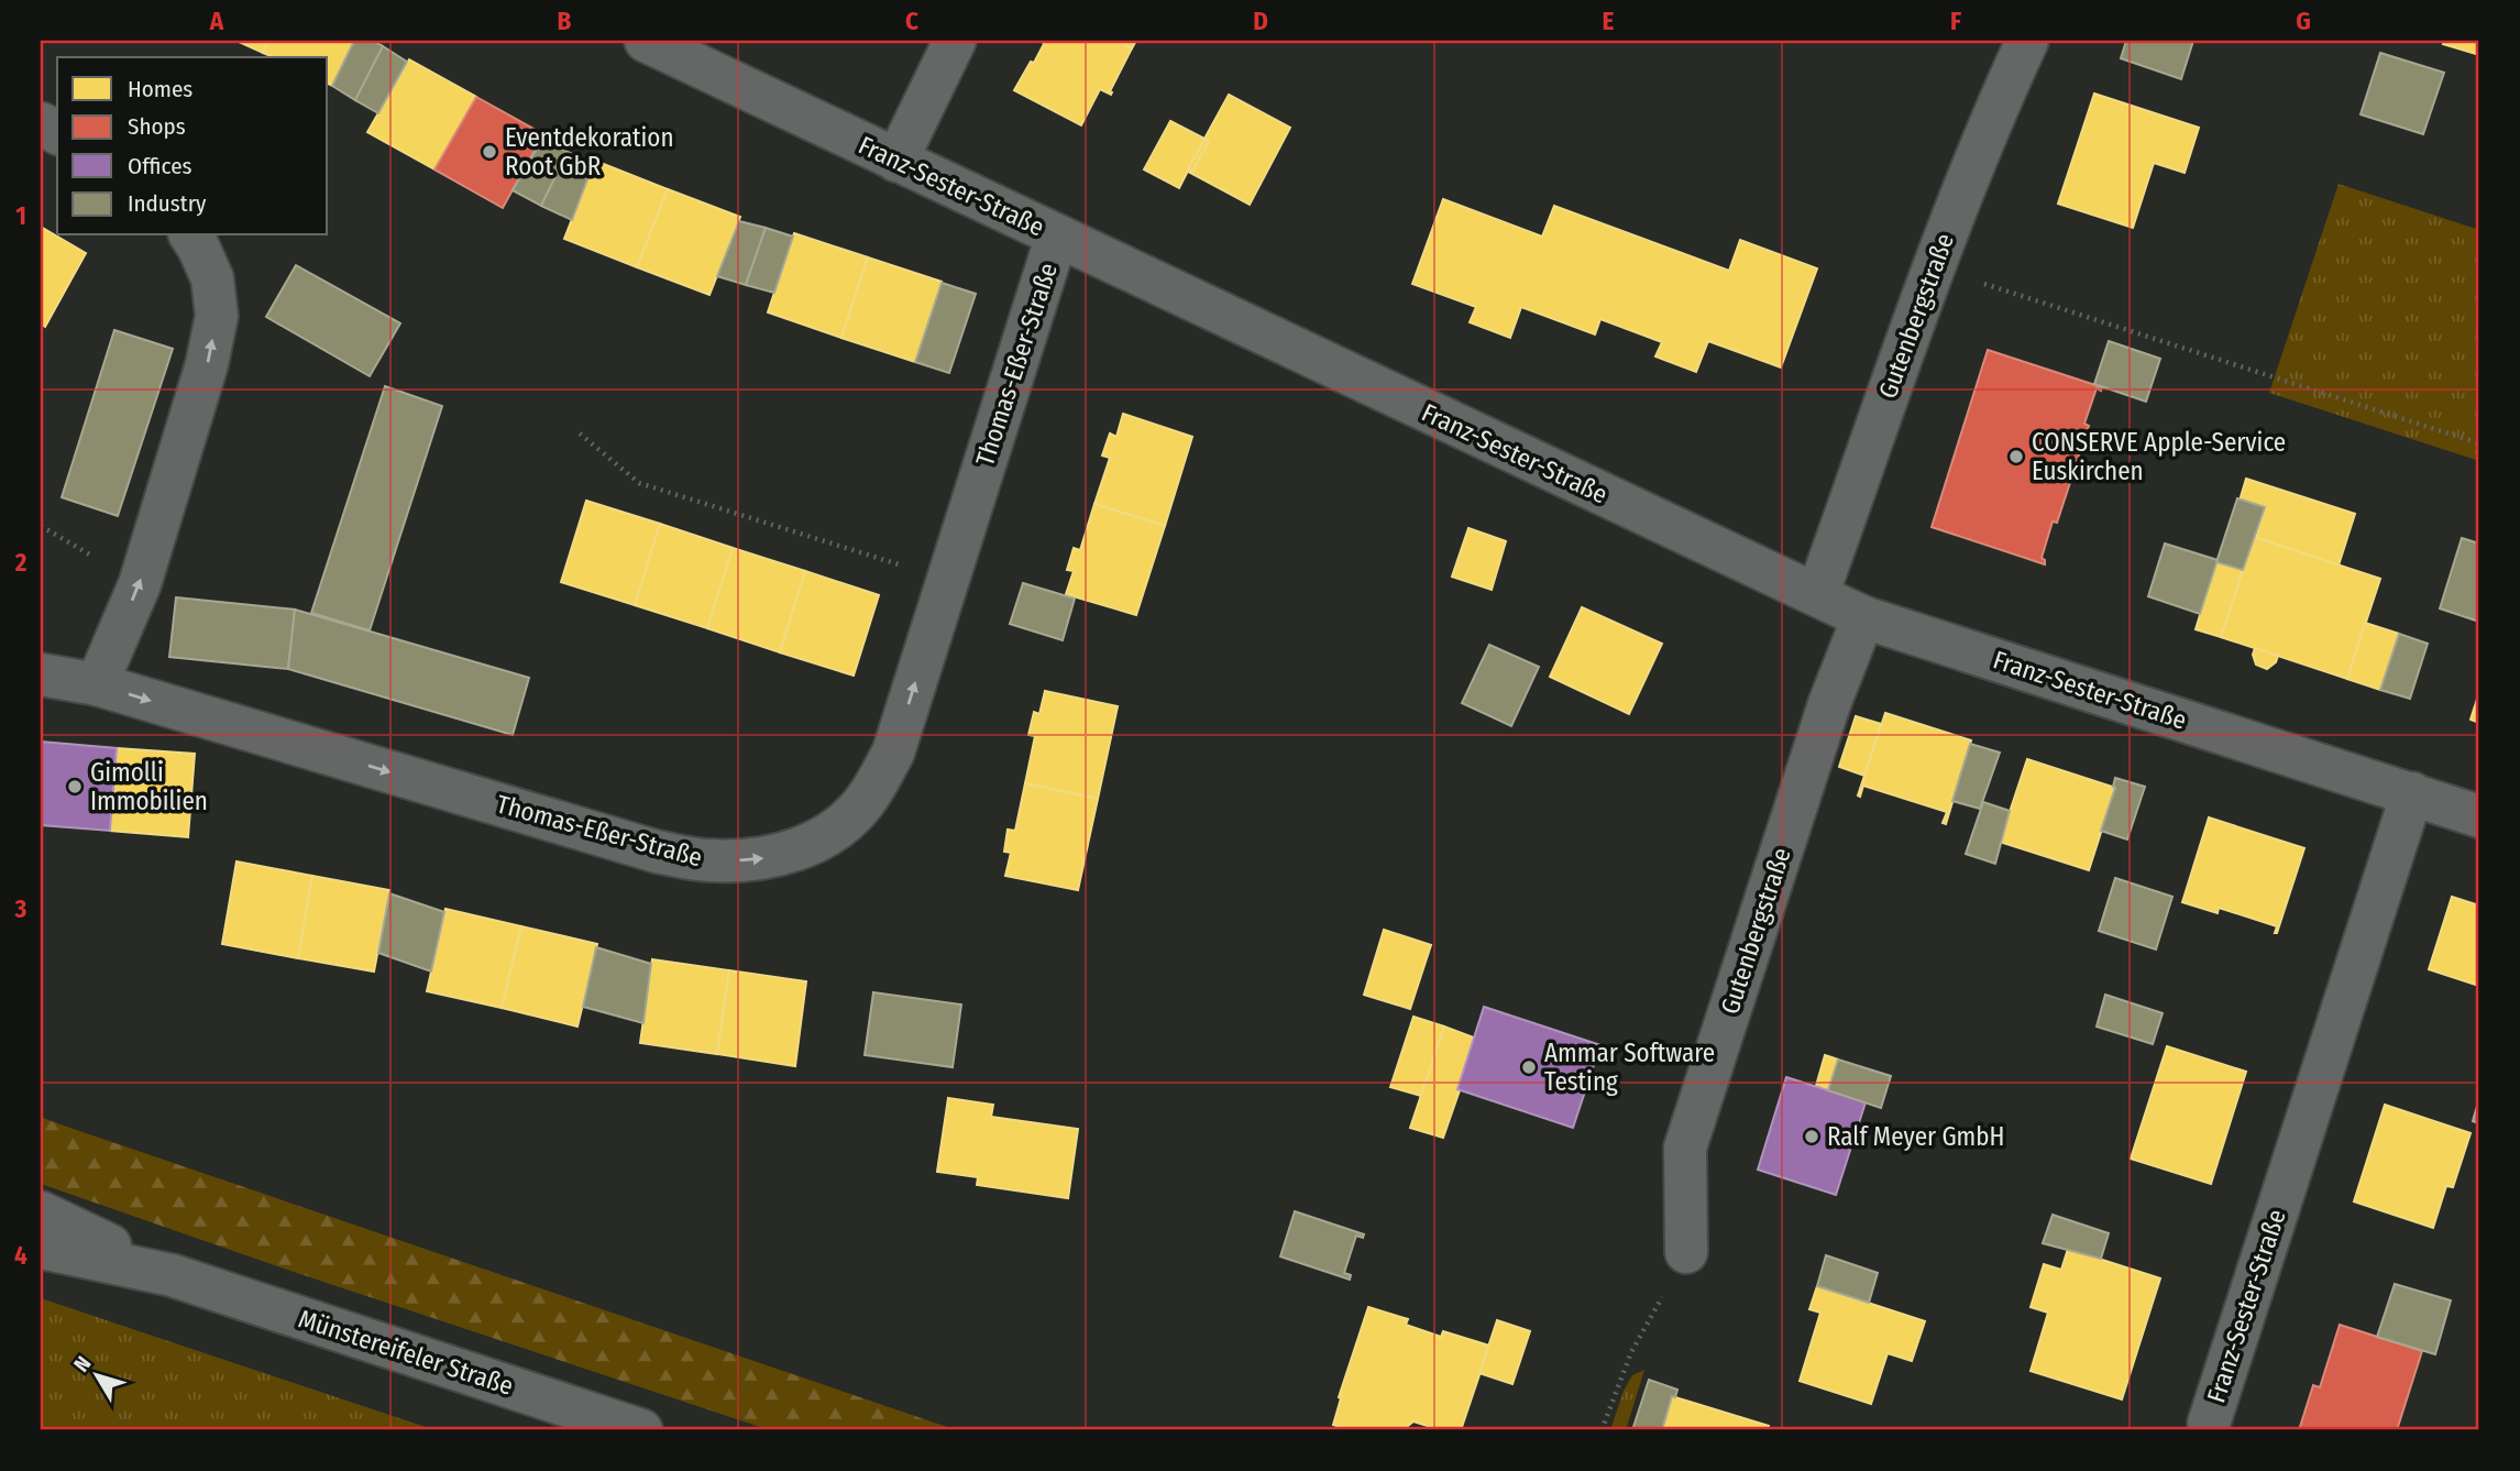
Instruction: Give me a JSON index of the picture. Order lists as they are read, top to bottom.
{
  "streets": {
    "street": [
      "Franz-Sester-Straße",
      "Gutenbergstraße",
      "Thomas-Eßer-Straße",
      "Münstereifeler Straße"
    ]
  },
  "crossings": [
    ["Franz-Sester-Straße", "Gutenbergstraße"],
    ["Franz-Sester-Straße", "Thomas-Eßer-Straße"]
  ],
  "one_way": ["Thomas-Eßer-Straße"],
  "places": [
    "Eventdekoration Root GbR",
    "CONSERVE Apple-Service Euskirchen",
    "Gimolli Immobilien",
    "Ammar Software Testing",
    "Ralf Meyer GmbH"
  ],
  "legend": [
    "Homes",
    "Shops",
    "Offices",
    "Industry"
  ],
  "north": "top left",
  "grid": {
    "columns": [
      "A",
      "B",
      "C",
      "D",
      "E",
      "F",
      "G"
    ],
    "rows": [
      "1",
      "2",
      "3",
      "4"
    ]
  }
}
